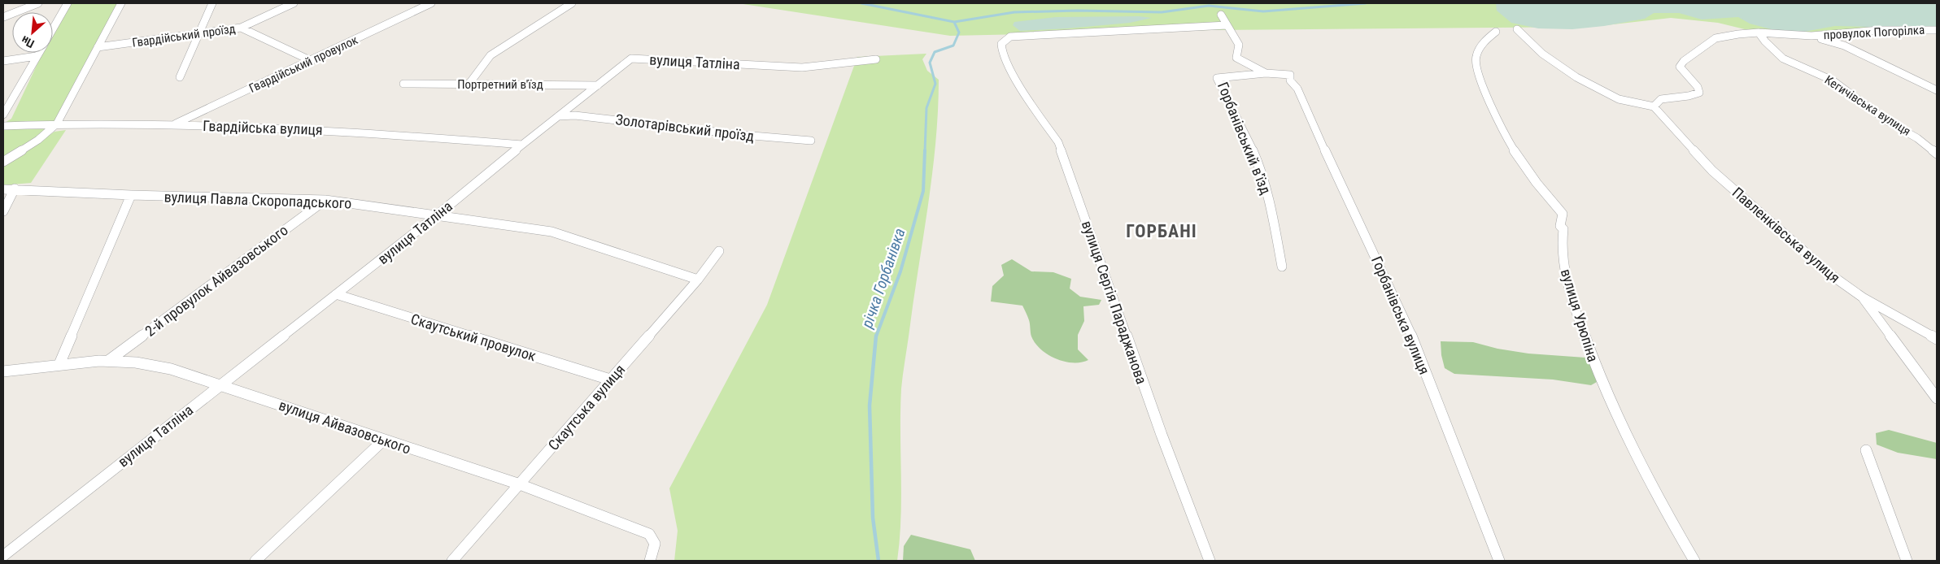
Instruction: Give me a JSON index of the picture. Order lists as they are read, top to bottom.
{
  "streets": {
    "street": [
      "провулок Погорілка",
      "Гвардійський проїзд",
      "вулиця Татліна",
      "Гвардійський провулок",
      "Портретний в'їзд",
      "Кегичівська вулиця",
      "Гвардійська вулиця",
      "Золотарівський проїзд",
      "Горбанівський в'їзд",
      "вулиця Павла Скоропадського",
      "Павленківська вулиця",
      "2-й провулок Айвазовського",
      "вулиця Сергія Параджанова",
      "Горбанівська вулиця",
      "вулиця Урюпіна",
      "Скаутський провулок",
      "Скаутська вулиця",
      "вулиця Айвазовського"
    ]
  },
  "crossings": [
    ["Гвардійський проїзд", "Гвардійський провулок"],
    ["вулиця Татліна", "Портретний в'їзд"],
    ["вулиця Татліна", "Гвардійська вулиця"],
    ["вулиця Татліна", "Золотарівський проїзд"],
    ["вулиця Татліна", "вулиця Павла Скоропадського"],
    ["вулиця Татліна", "Скаутський провулок"],
    ["вулиця Татліна", "вулиця Айвазовського"],
    ["Гвардійський провулок", "Гвардійська вулиця"],
    ["Горбанівський в'їзд", "Горбанівська вулиця"],
    ["вулиця Павла Скоропадського", "2-й провулок Айвазовського"],
    ["вулиця Павла Скоропадського", "Скаутська вулиця"],
    ["2-й провулок Айвазовського", "вулиця Айвазовського"],
    ["Скаутський провулок", "Скаутська вулиця"],
    ["Скаутська вулиця", "вулиця Айвазовського"]
  ],
  "districts": ["ГОРБАНІ"],
  "water": ["річка Горбанівка"],
  "north": "bottom left"
}
